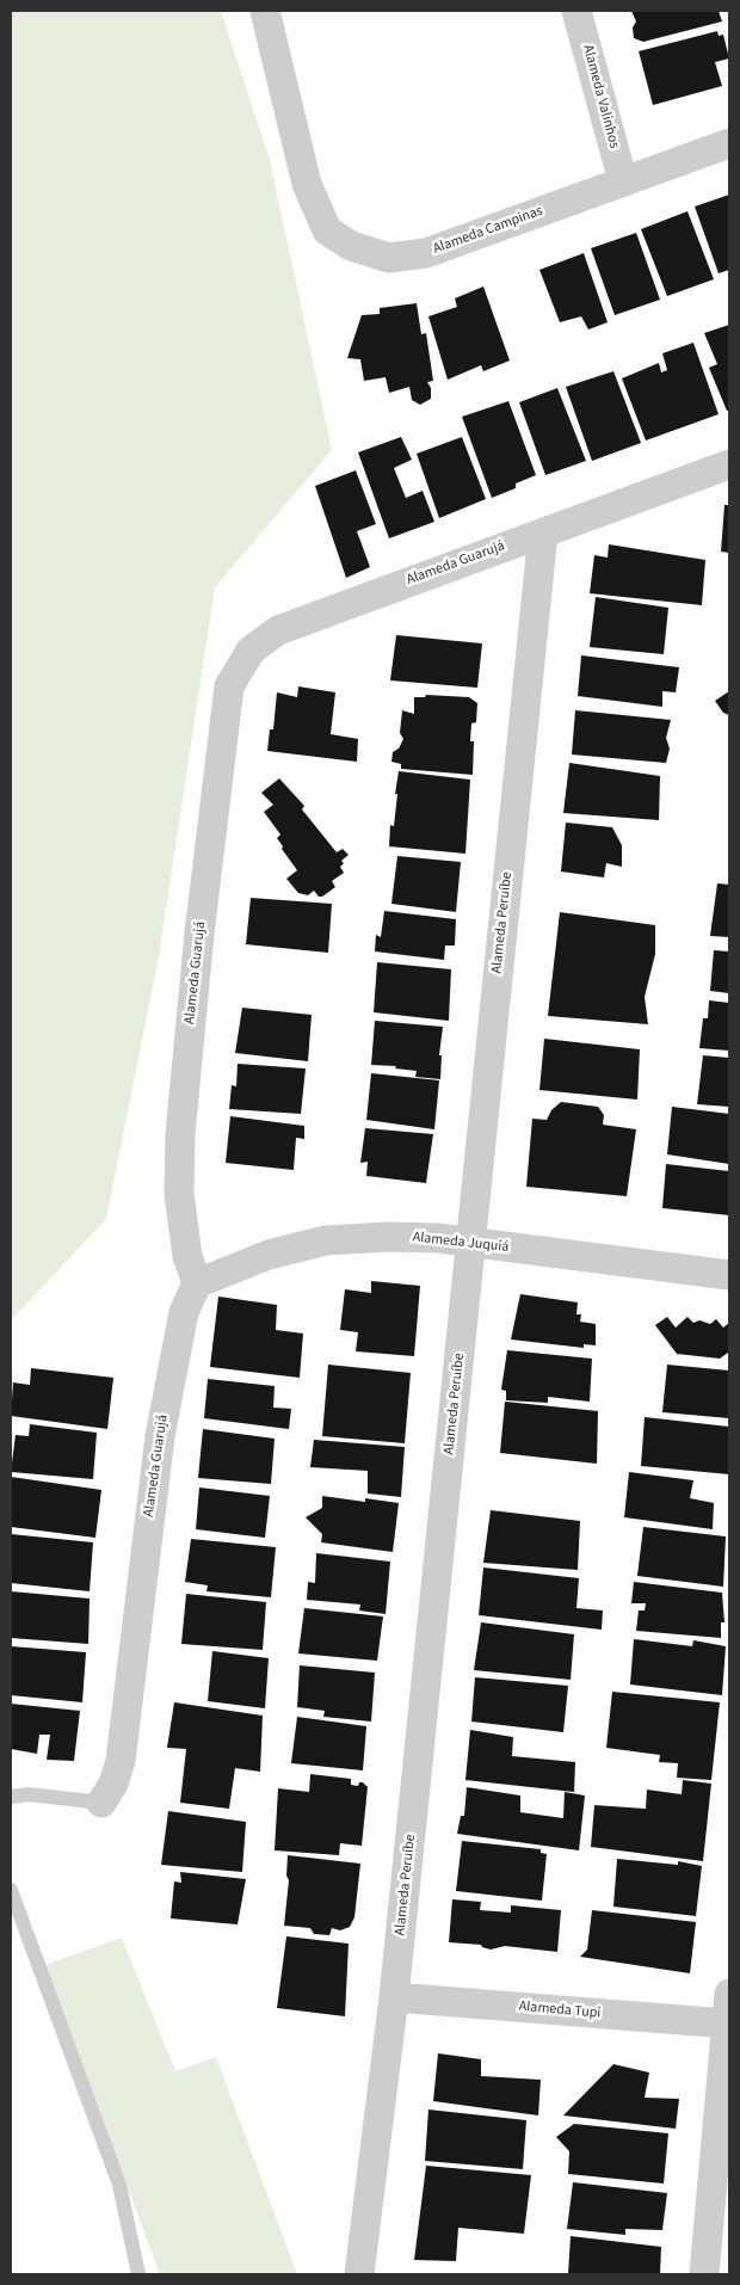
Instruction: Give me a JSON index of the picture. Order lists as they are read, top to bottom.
{
  "streets": {
    "street": [
      "Alameda Valinhos",
      "Alameda Campinas",
      "Alameda Guarujá",
      "Alameda Peruíbe",
      "Alameda Juquiá",
      "Alameda Tupi"
    ]
  },
  "crossings": [
    ["Alameda Valinhos", "Alameda Campinas"],
    ["Alameda Guarujá", "Alameda Peruíbe"],
    ["Alameda Guarujá", "Alameda Juquiá"],
    ["Alameda Peruíbe", "Alameda Juquiá"],
    ["Alameda Peruíbe", "Alameda Tupi"]
  ]
}
